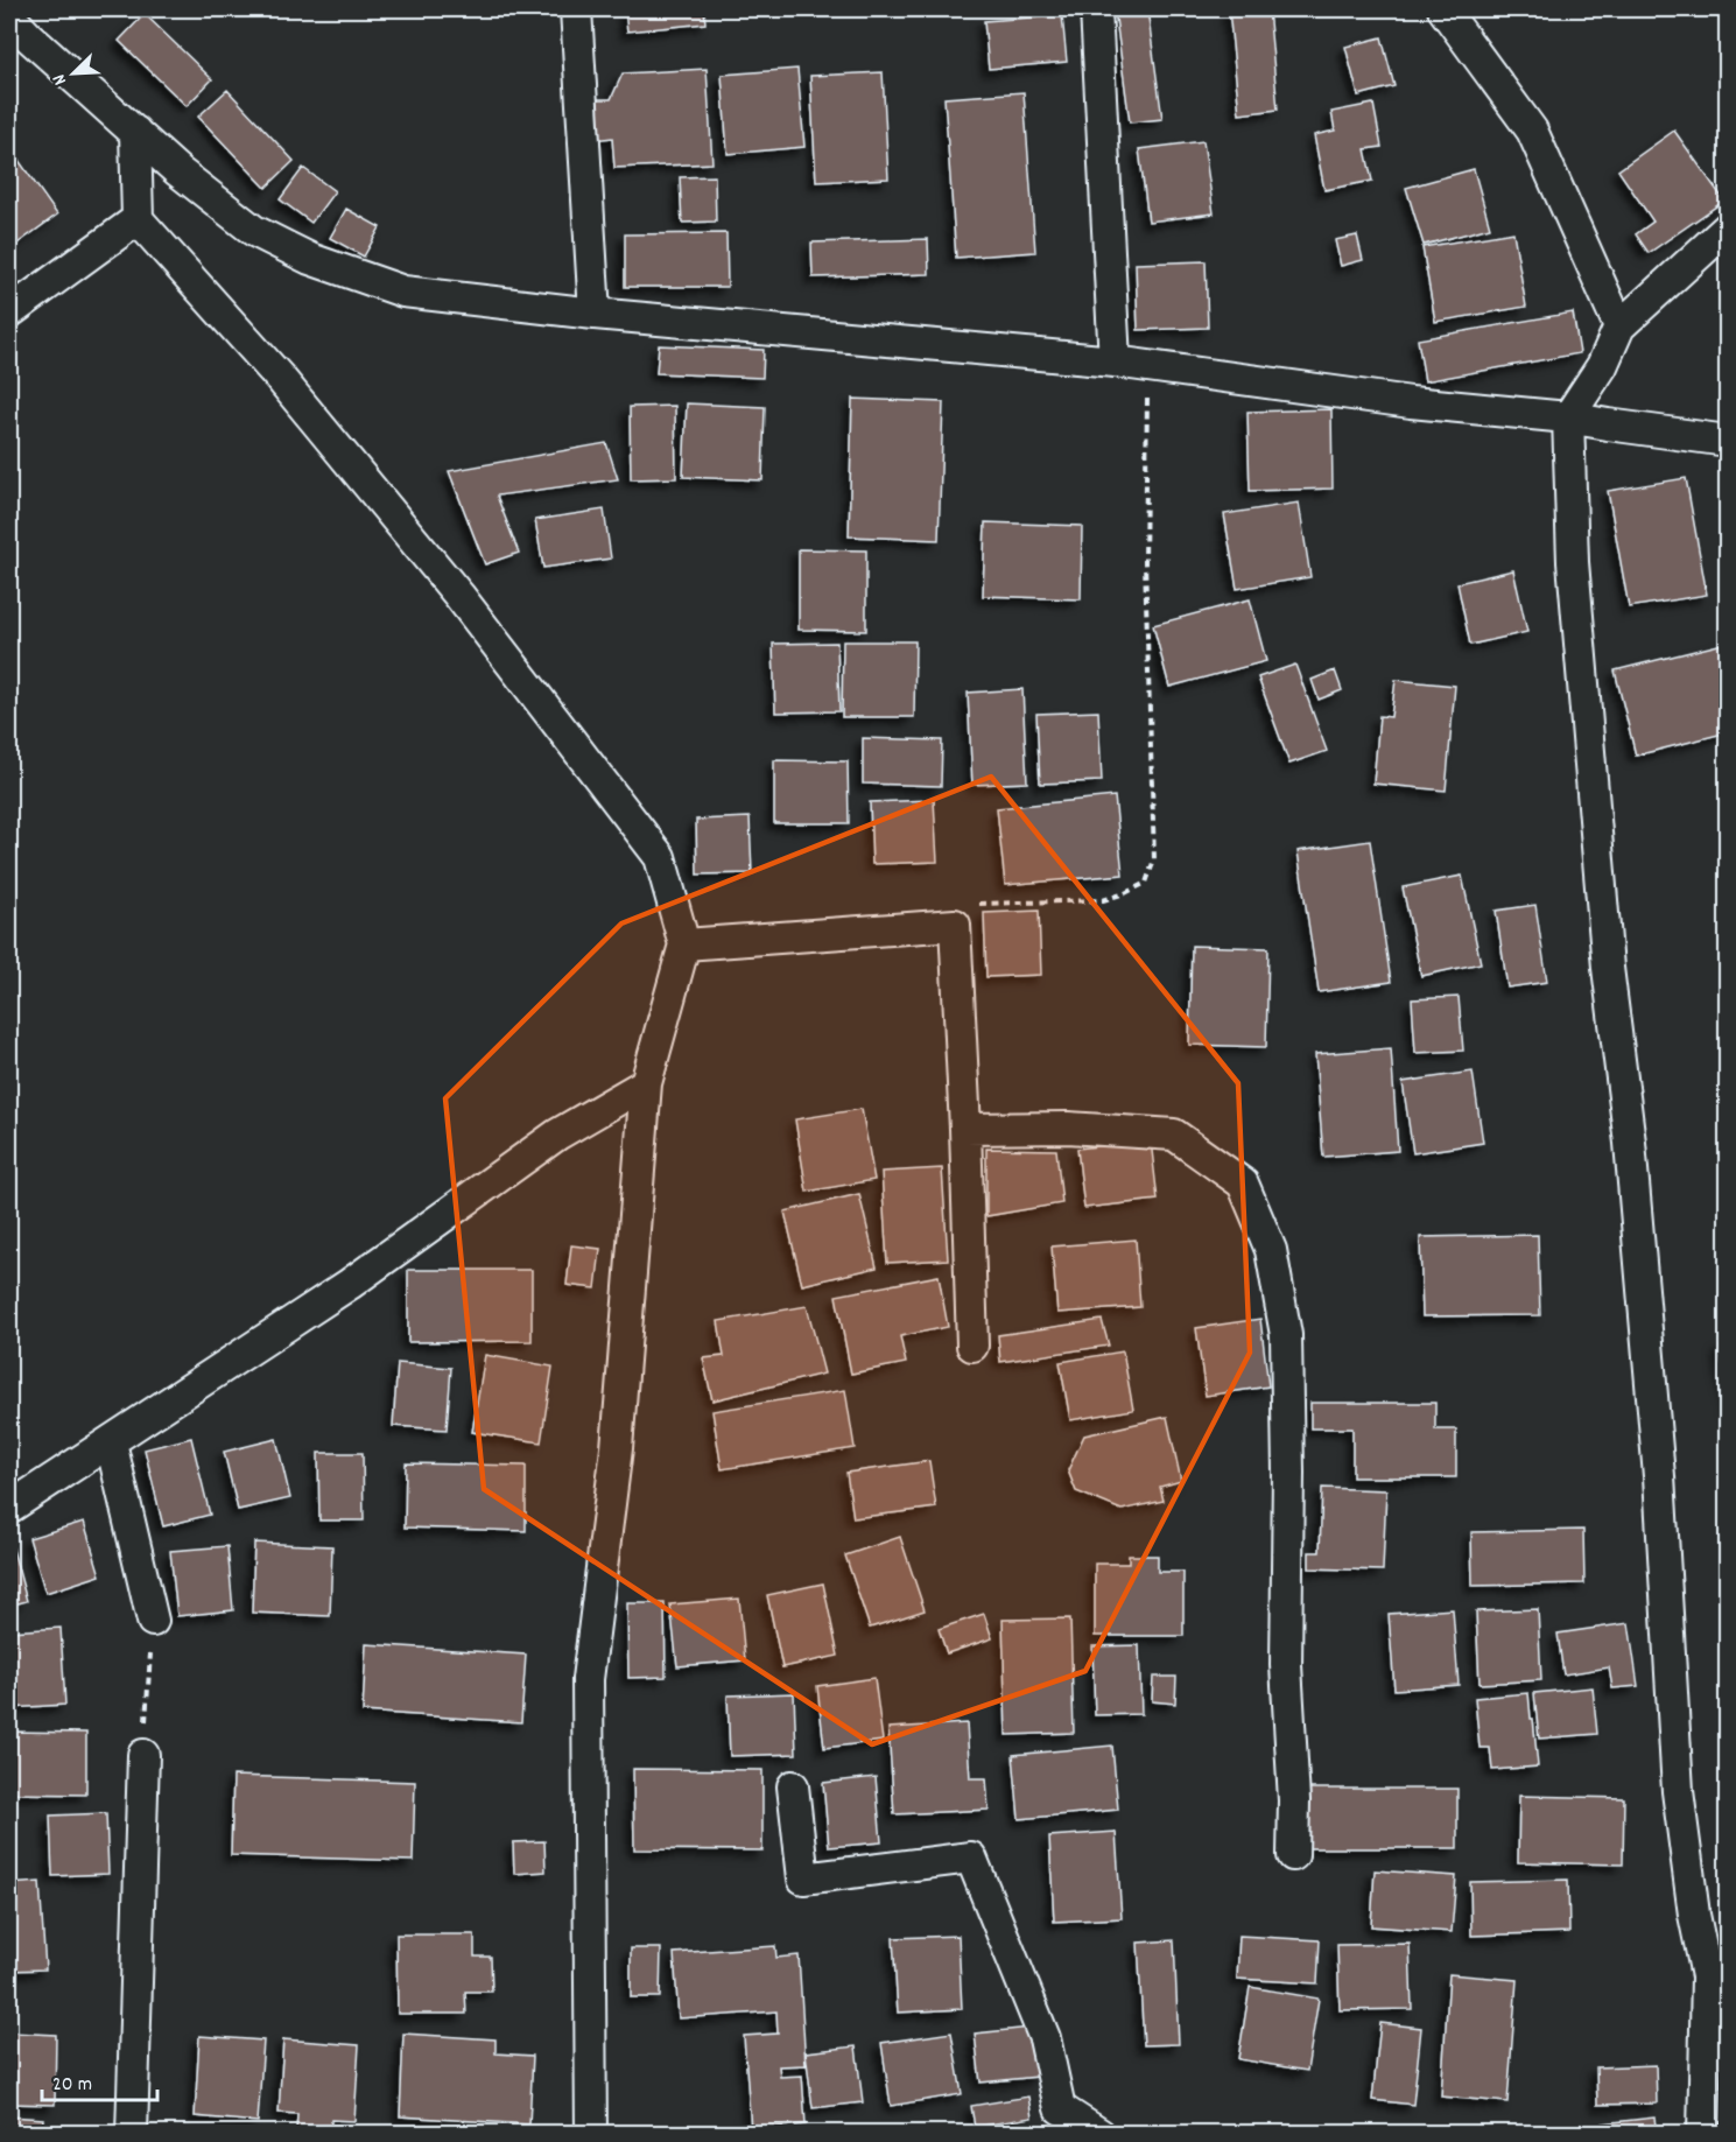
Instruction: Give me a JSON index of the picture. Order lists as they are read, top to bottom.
{
  "scale_bar": "20 m",
  "north": "bottom left"
}
